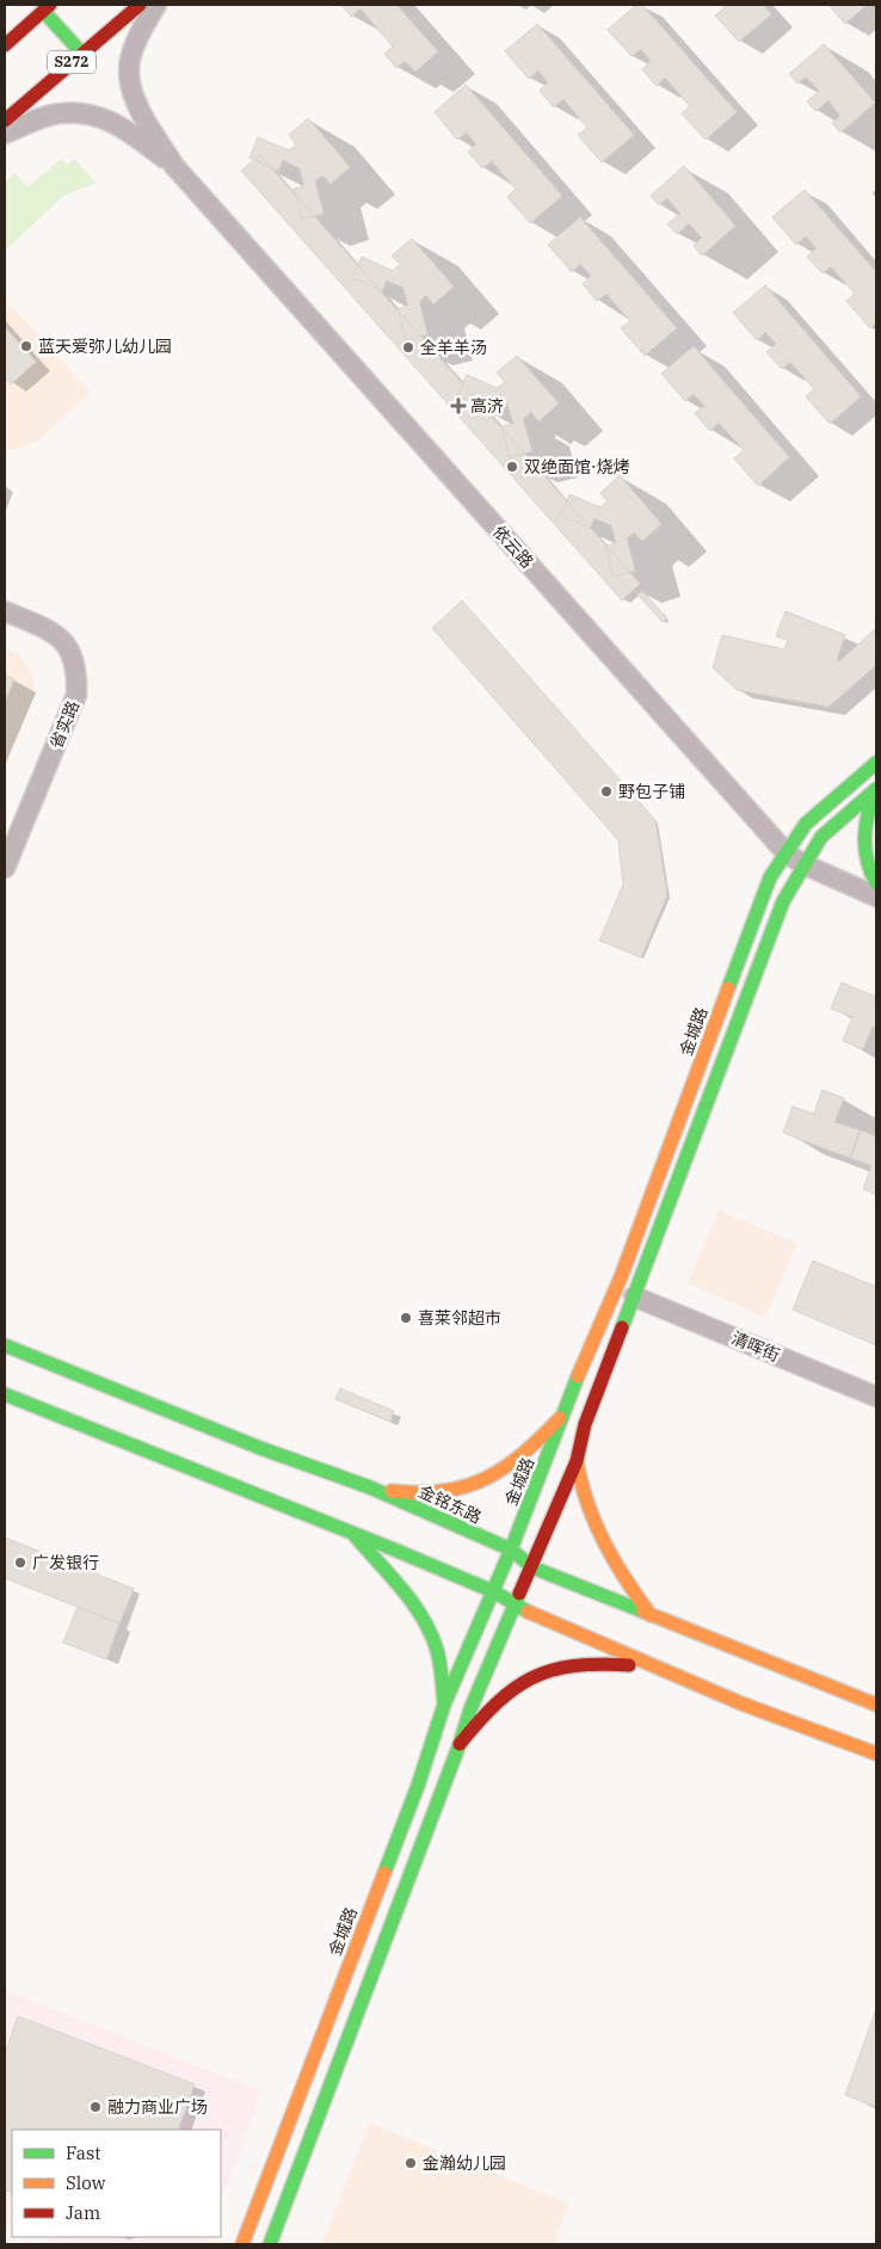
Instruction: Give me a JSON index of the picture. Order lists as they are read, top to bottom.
{
  "streets": {
    "street": [
      "S272",
      "依云路",
      "省实路",
      "金城路",
      "清晖街",
      "金铭东路"
    ]
  },
  "crossings": [
    ["依云路", "金城路"],
    ["金城路", "金铭东路"]
  ],
  "places": {
    "other": [
      "蓝天爱弥儿幼儿园",
      "全羊羊汤",
      "双绝面馆·烧烤",
      "野包子铺",
      "喜莱邻超市",
      "广发银行",
      "融力商业广场",
      "金瀚幼儿园"
    ],
    "health": ["高济"]
  },
  "legend": ["Fast", "Slow", "Jam"]
}
